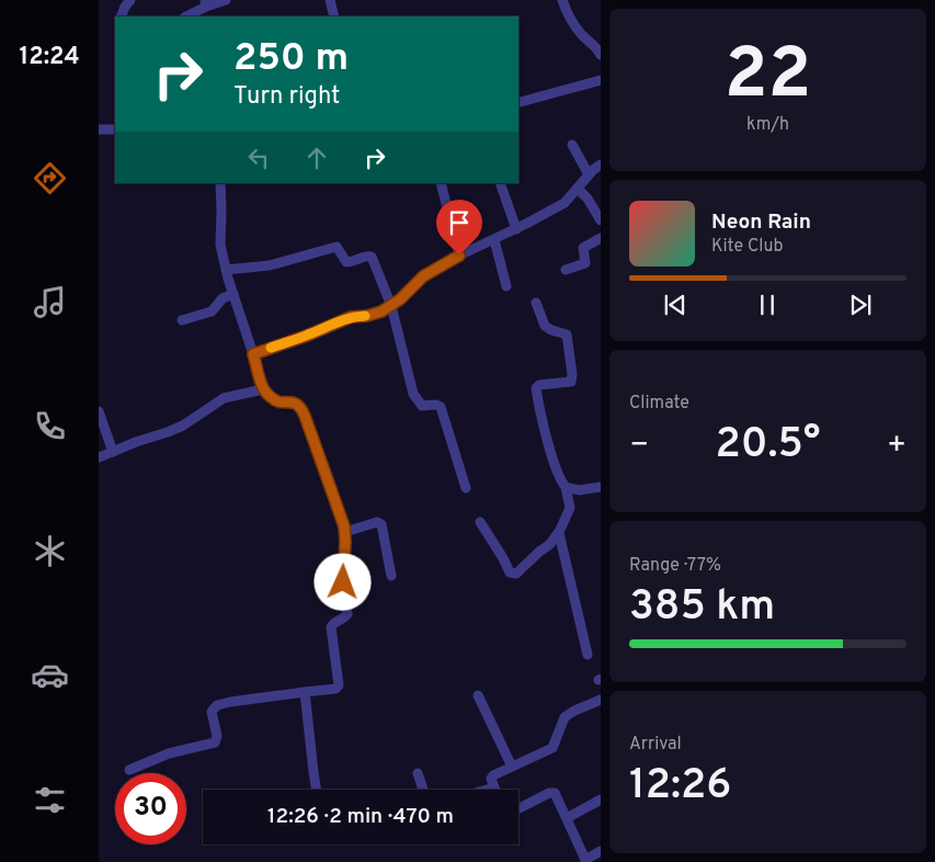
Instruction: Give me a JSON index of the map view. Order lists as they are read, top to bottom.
{
  "page": {
    "tabs": "12:24",
    "tile": [
      ["22", "km/h"],
      "Climate",
      ["Range · 77%", "385 km"],
      ["Arrival", "12:26"]
    ],
    "turn": ["250 m", "Turn right"],
    "song": ["Neon Rain", "Kite Club"],
    "heat": ["−", "20.5°", "+"],
    "limit": "30",
    "trip": "12:26 · 2 min · 470 m"
  }
}
